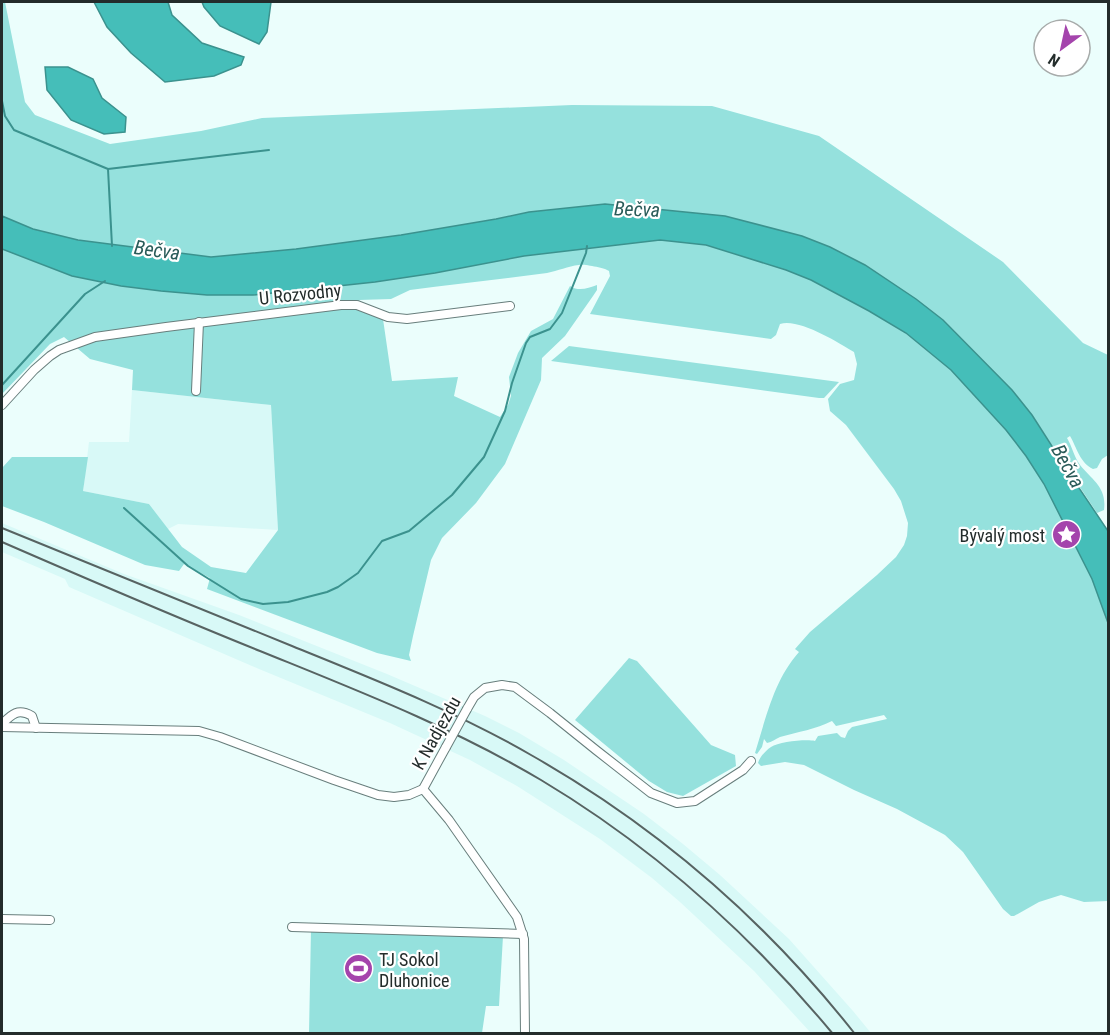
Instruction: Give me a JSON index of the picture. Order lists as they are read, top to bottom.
{
  "streets": {
    "street": ["U Rozvodny", "K Nadjezdu"]
  },
  "water": ["Bečva"],
  "places": {
    "place": ["Bývalý most"],
    "sports": ["TJ Sokol Dluhonice"]
  },
  "north": "bottom left"
}
